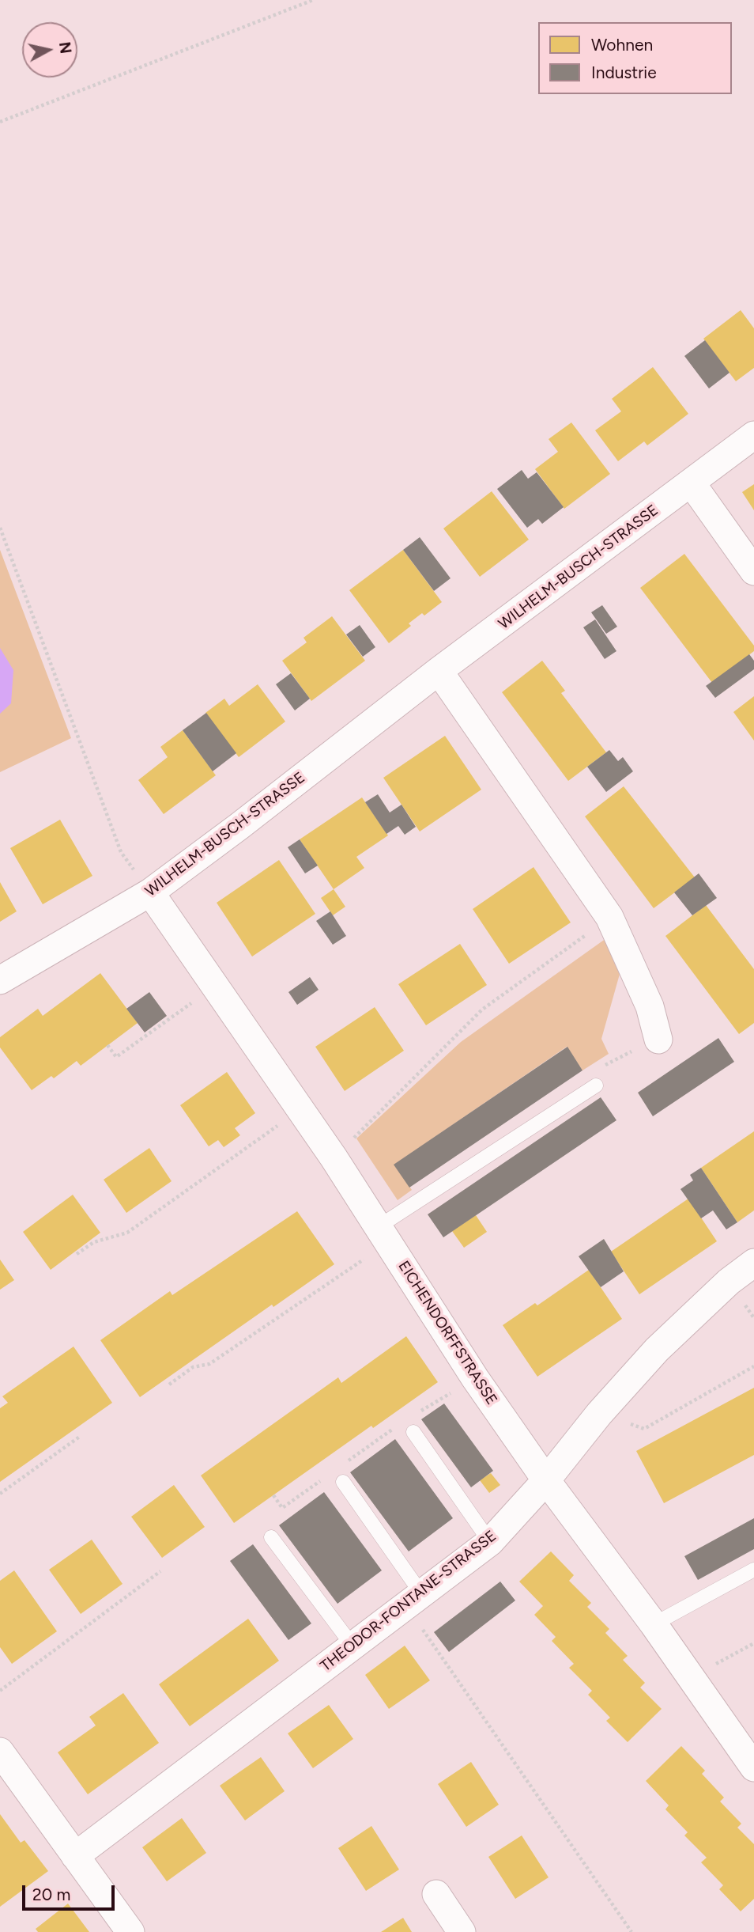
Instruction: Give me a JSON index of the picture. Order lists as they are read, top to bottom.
{
  "streets": {
    "street": ["WILHELM-BUSCH-STRASSE", "EICHENDORFFSTRASSE", "THEODOR-FONTANE-STRASSE"]
  },
  "crossings": [
    ["WILHELM-BUSCH-STRASSE", "EICHENDORFFSTRASSE"],
    ["EICHENDORFFSTRASSE", "THEODOR-FONTANE-STRASSE"]
  ],
  "legend": ["Wohnen", "Industrie"],
  "scale_bar": "20 m",
  "north": "right"
}
